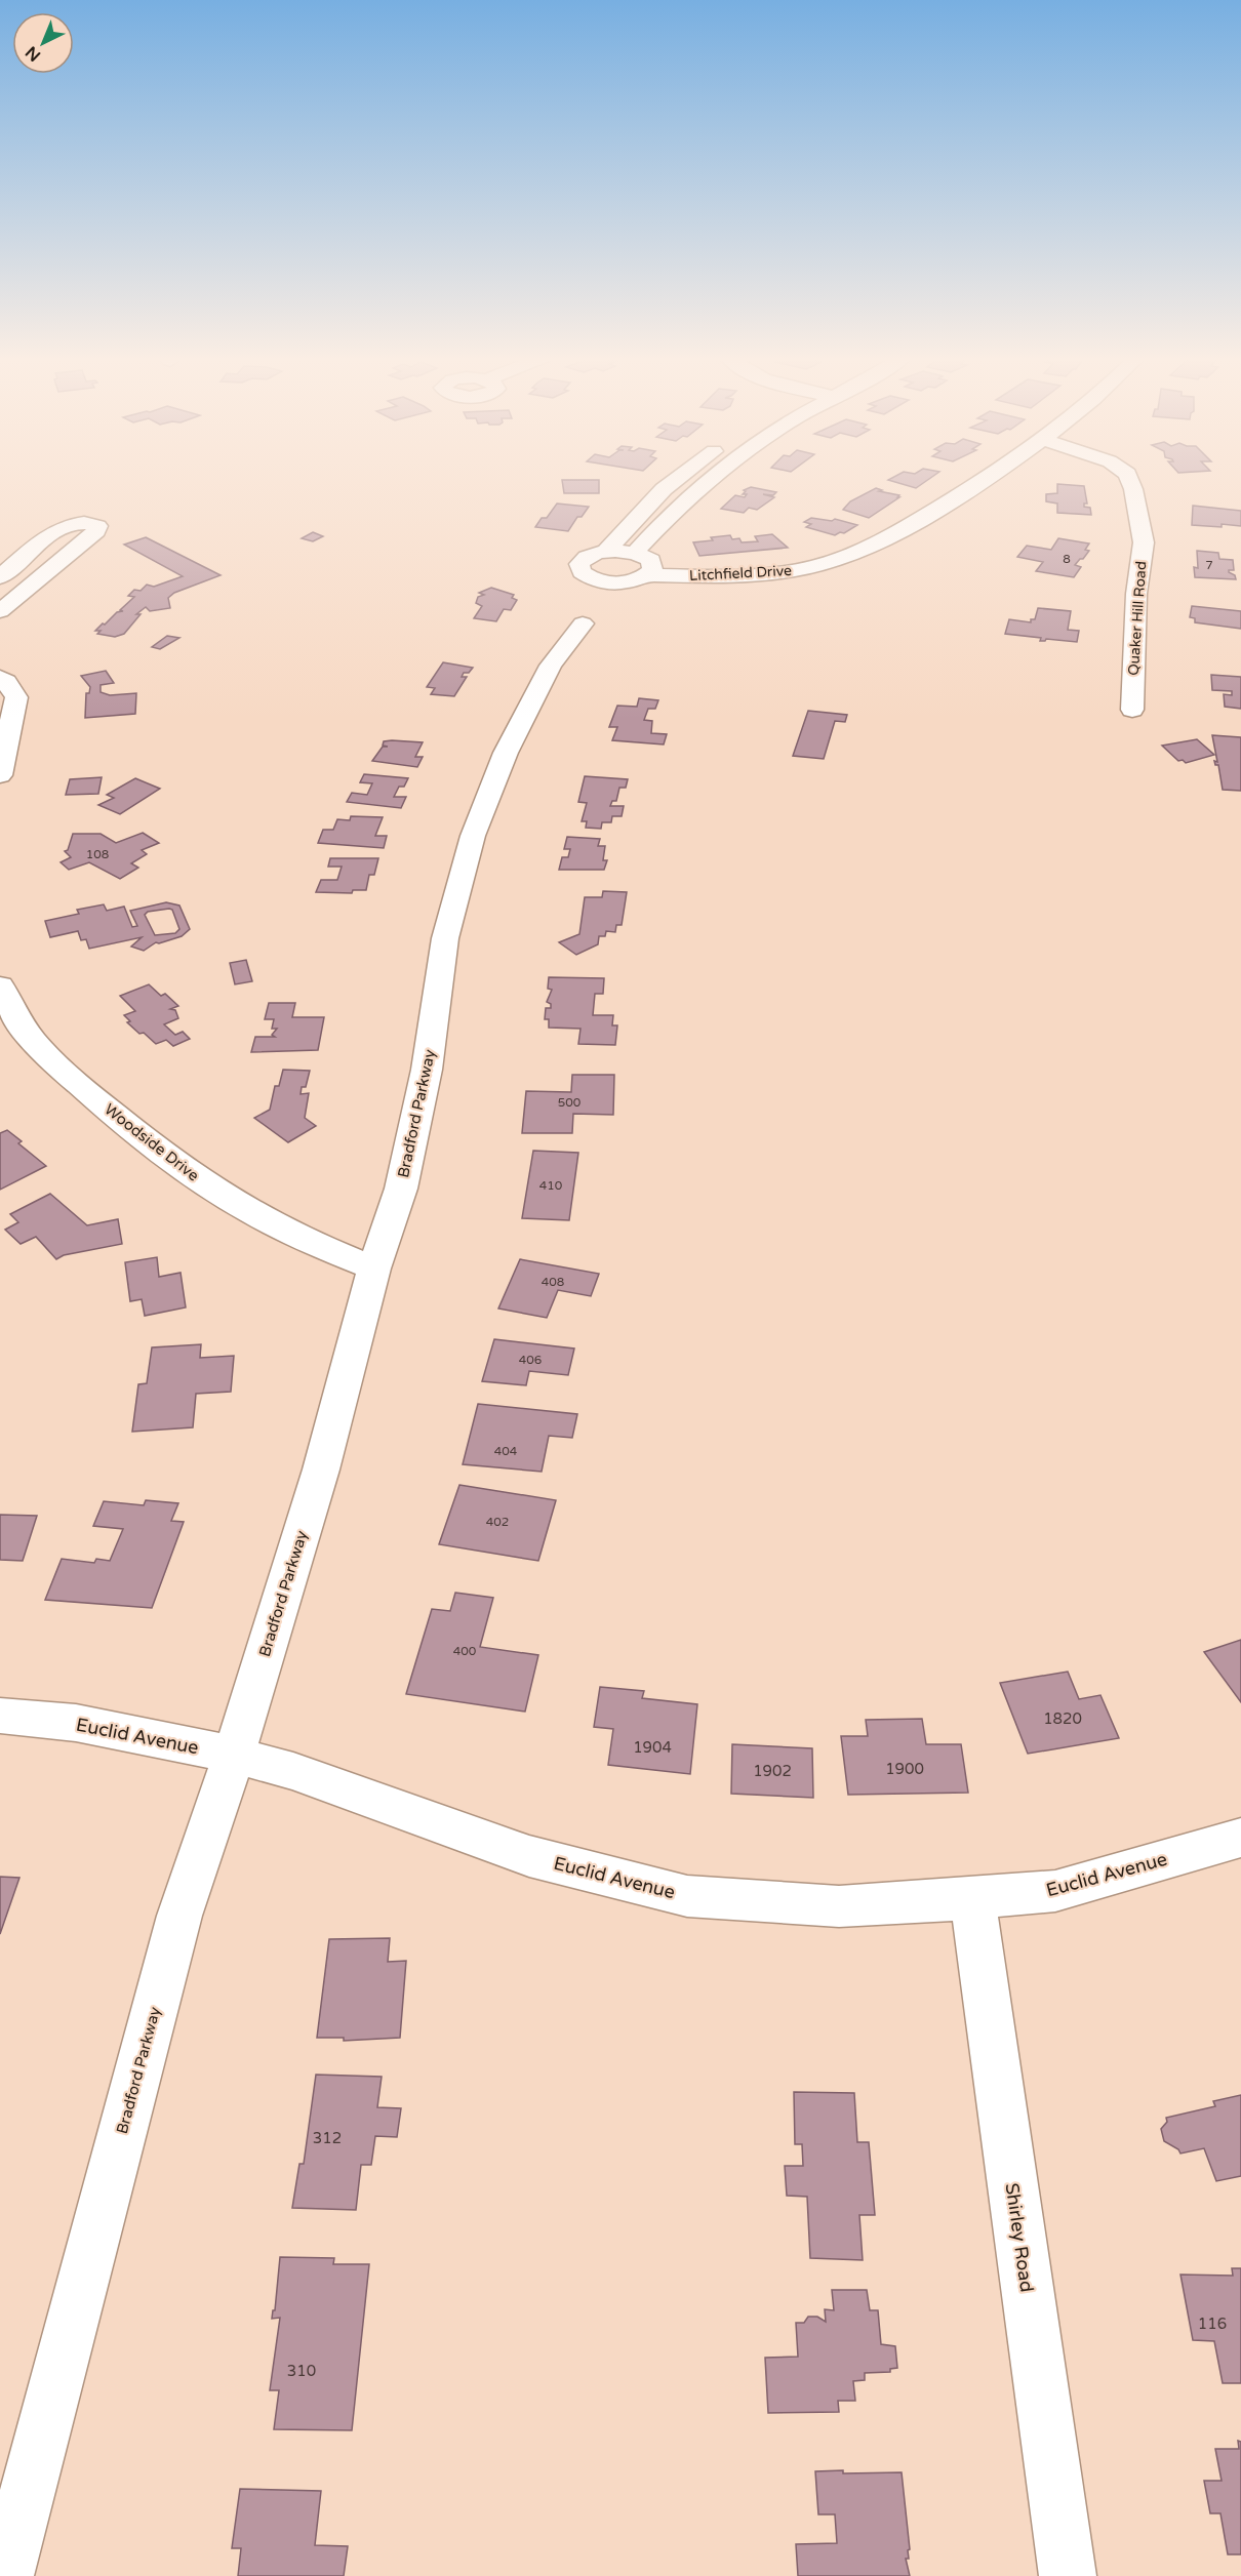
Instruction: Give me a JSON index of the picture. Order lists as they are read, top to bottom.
{
  "streets": {
    "street": [
      "Litchfield Drive",
      "Quaker Hill Road",
      "Bradford Parkway",
      "Woodside Drive",
      "Euclid Avenue",
      "Shirley Road"
    ]
  },
  "crossings": [
    ["Bradford Parkway", "Woodside Drive"],
    ["Bradford Parkway", "Euclid Avenue"],
    ["Euclid Avenue", "Shirley Road"]
  ],
  "house_numbers": [
    "8",
    "7",
    "108",
    "500",
    "410",
    "408",
    "406",
    "404",
    "402",
    "400",
    "1820",
    "1904",
    "1900",
    "1902",
    "312",
    "116",
    "310"
  ],
  "north": "bottom left"
}
